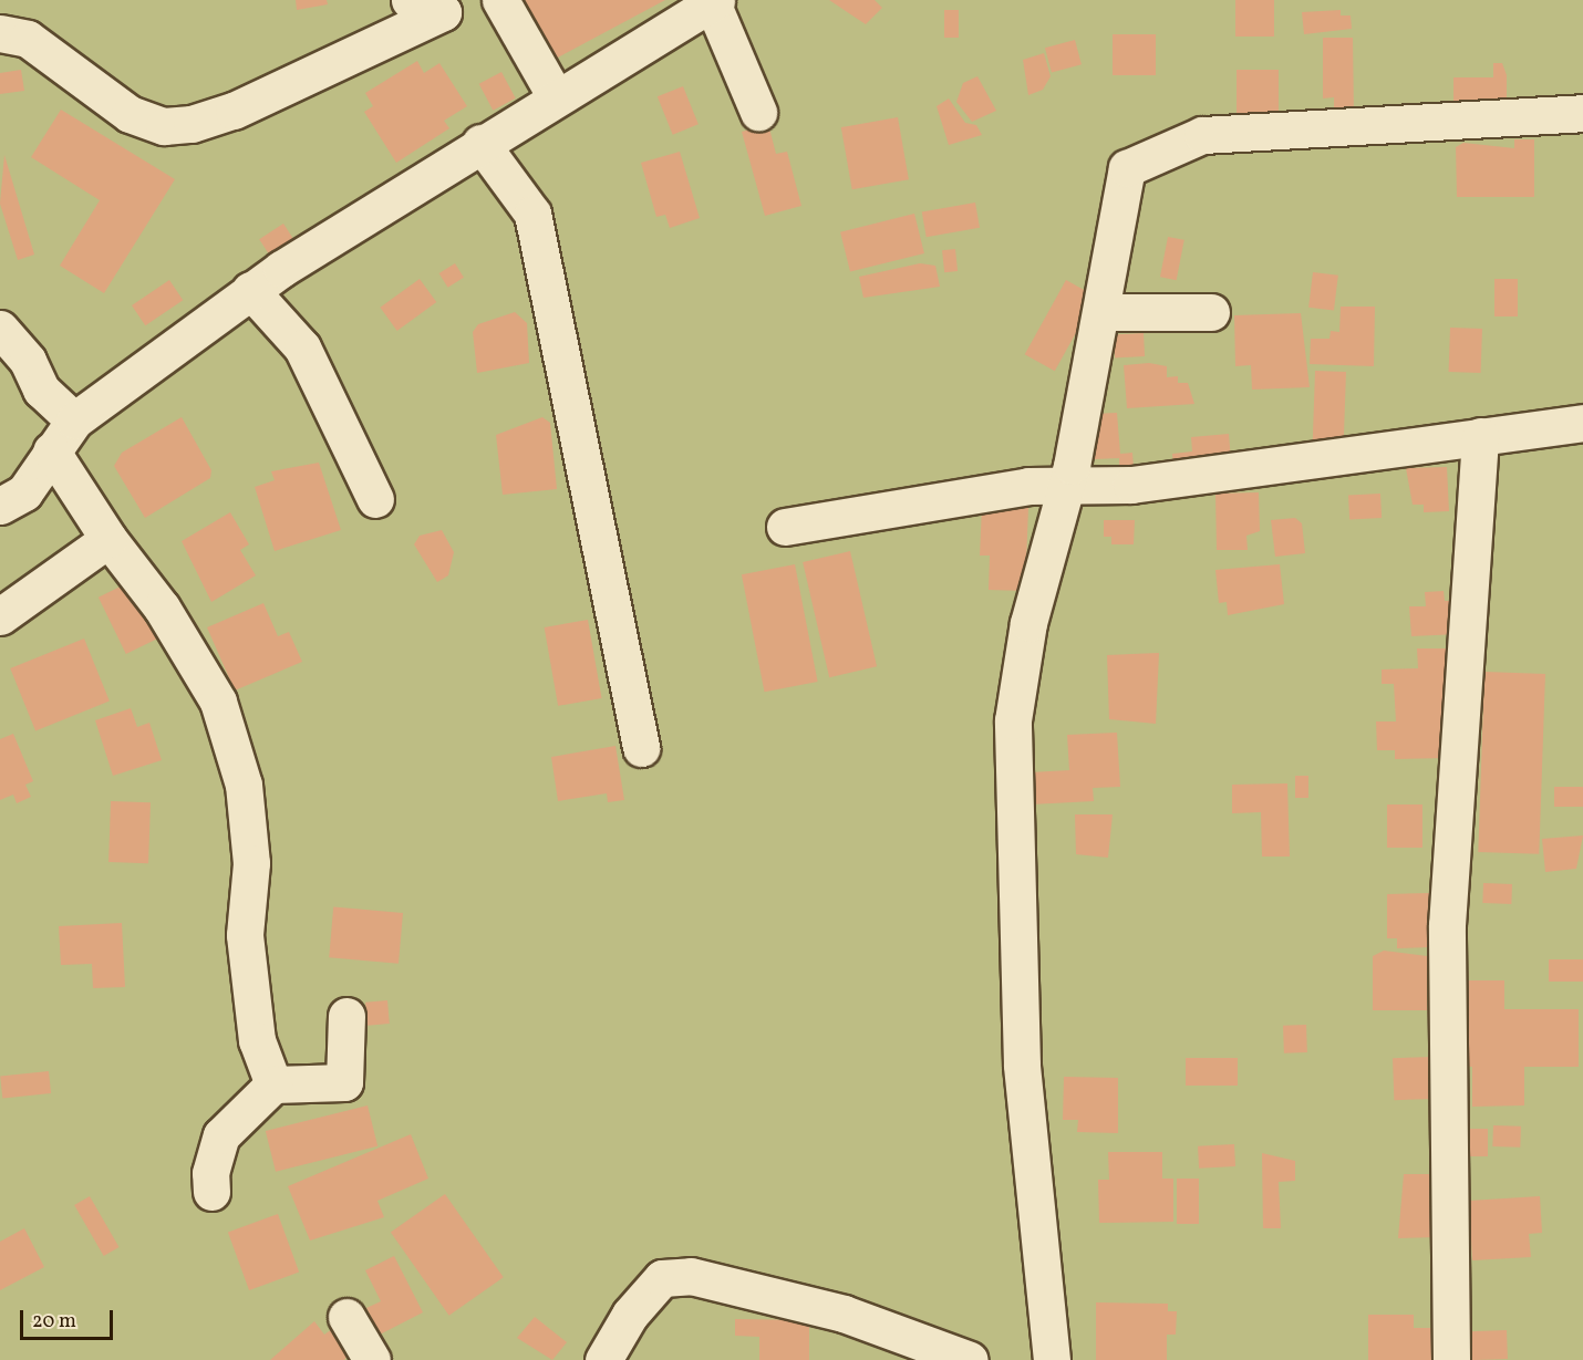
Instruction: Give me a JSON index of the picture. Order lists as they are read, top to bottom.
{
  "scale_bar": "20 m"
}
